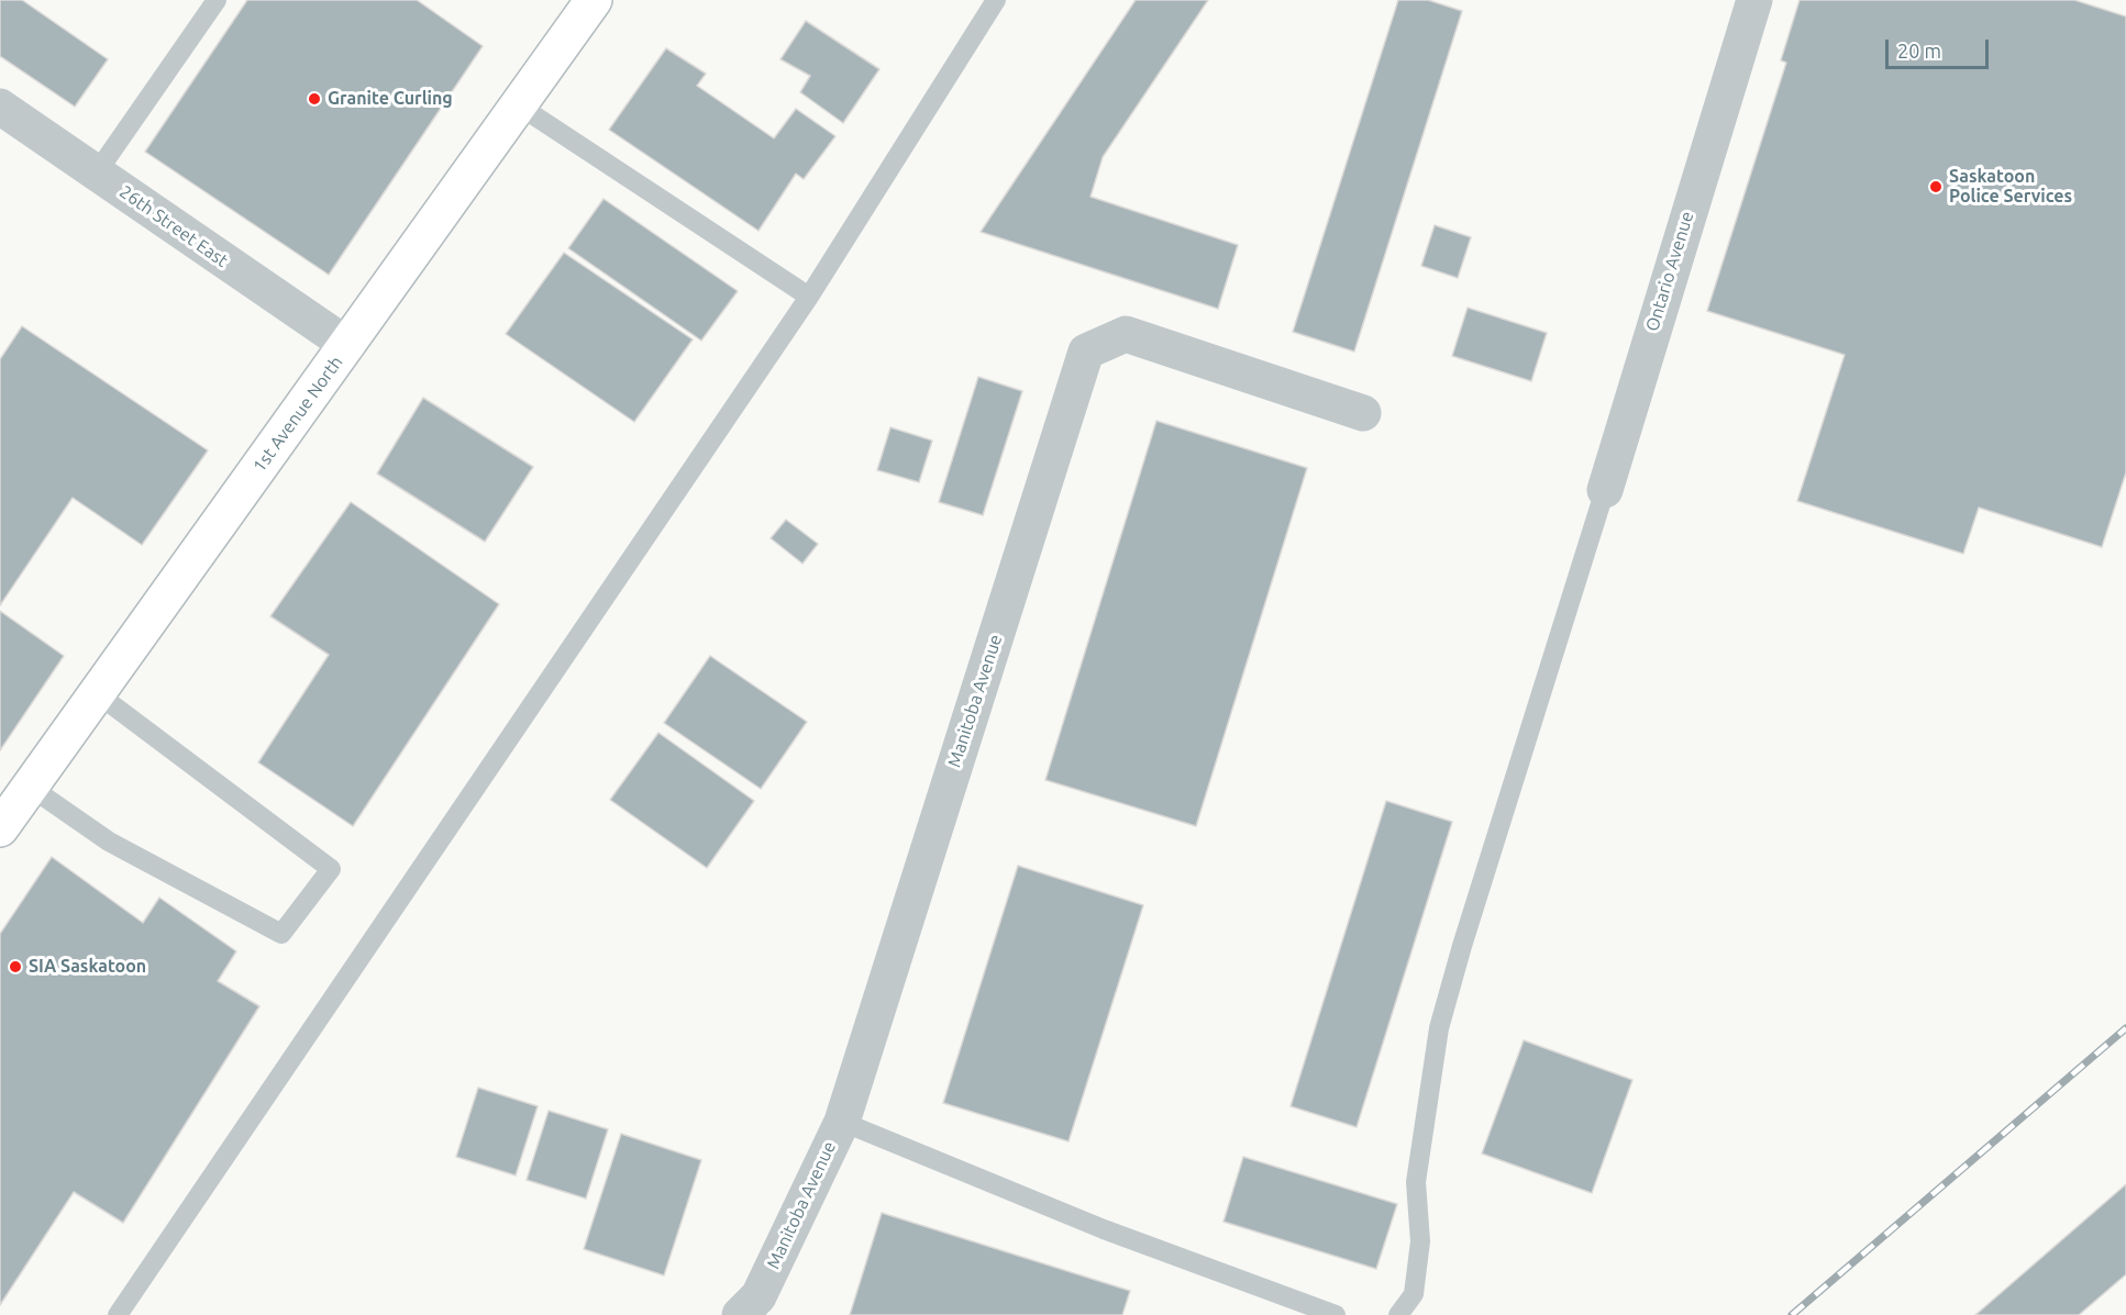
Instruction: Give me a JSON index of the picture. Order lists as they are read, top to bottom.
{
  "streets": {
    "street": [
      "26th Street East",
      "Ontario Avenue",
      "1st Avenue North",
      "Manitoba Avenue"
    ]
  },
  "crossings": [
    ["26th Street East", "1st Avenue North"]
  ],
  "places": ["Granite Curling", "Saskatoon Police Services", "SIA Saskatoon"],
  "scale_bar": "20 m"
}
